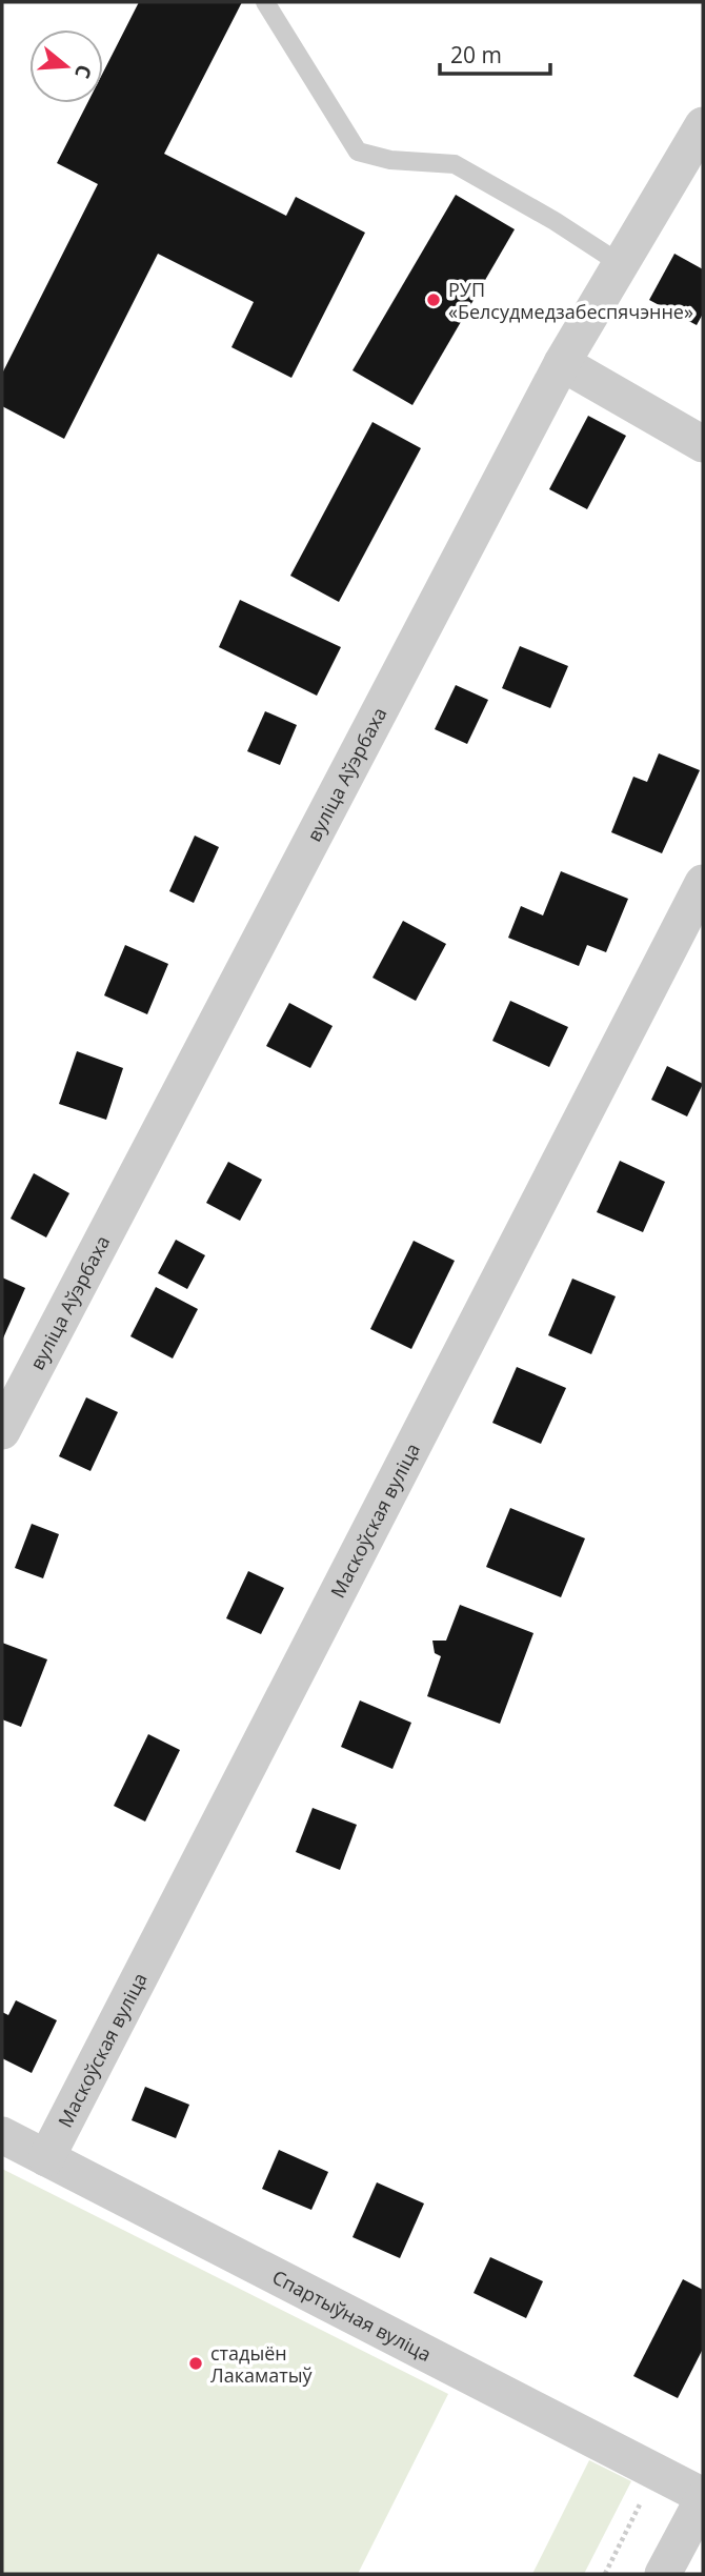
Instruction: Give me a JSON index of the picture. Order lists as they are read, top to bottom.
{
  "streets": {
    "street": ["вуліца Аўэрбаха", "Маскоўская вуліца", "Спартыўная вуліца"]
  },
  "crossings": [
    ["Маскоўская вуліца", "Спартыўная вуліца"]
  ],
  "places": ["РУП «Белсудмедзабеспячэнне»", "стадыён Лакаматыў"],
  "scale_bar": "20 m",
  "north": "right"
}
